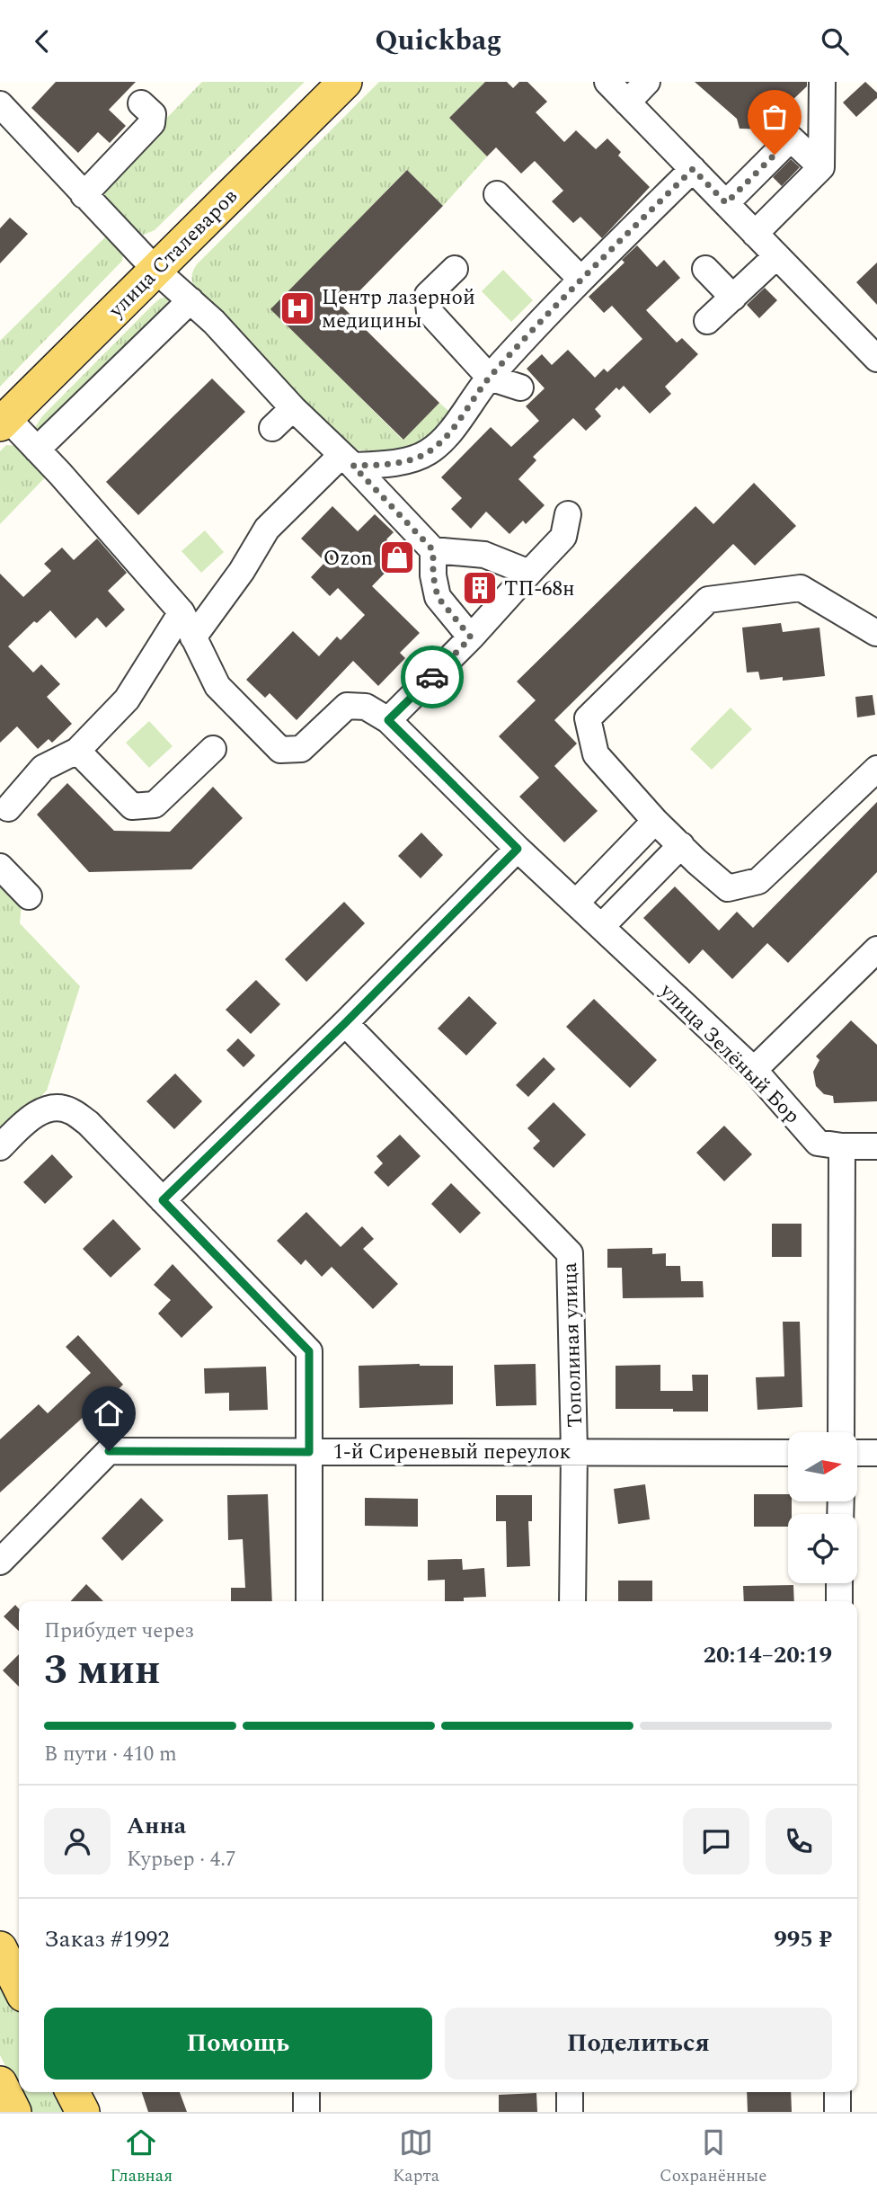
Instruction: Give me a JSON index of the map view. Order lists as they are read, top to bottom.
{
  "streets": {
    "main road": ["улица Сталеваров"],
    "street": ["улица Зелёный Бор", "Тополиная улица", "1-й Сиреневый переулок"]
  },
  "crossings": [
    ["улица Сталеваров", "улица Зелёный Бор"],
    ["Тополиная улица", "1-й Сиреневый переулок"]
  ],
  "places": {
    "hospital": ["Центр лазерной медицины"],
    "shop": ["Ozon"],
    "building": ["ТП-68н"]
  },
  "north": "right",
  "page": {
    "header": "Quickbag",
    "heading": ["3 мин", "Прибудет через", "20:14–20:19"],
    "panel": [
      "Анна",
      "Курьер · 4.7",
      "Заказ #1992",
      "995 ₽"
    ],
    "bar": "В пути · 410 m",
    "buttons": ["Помощь", "Поделиться"],
    "tabs": ["Главная", "Карта", "Сохранённые"]
  }
}
